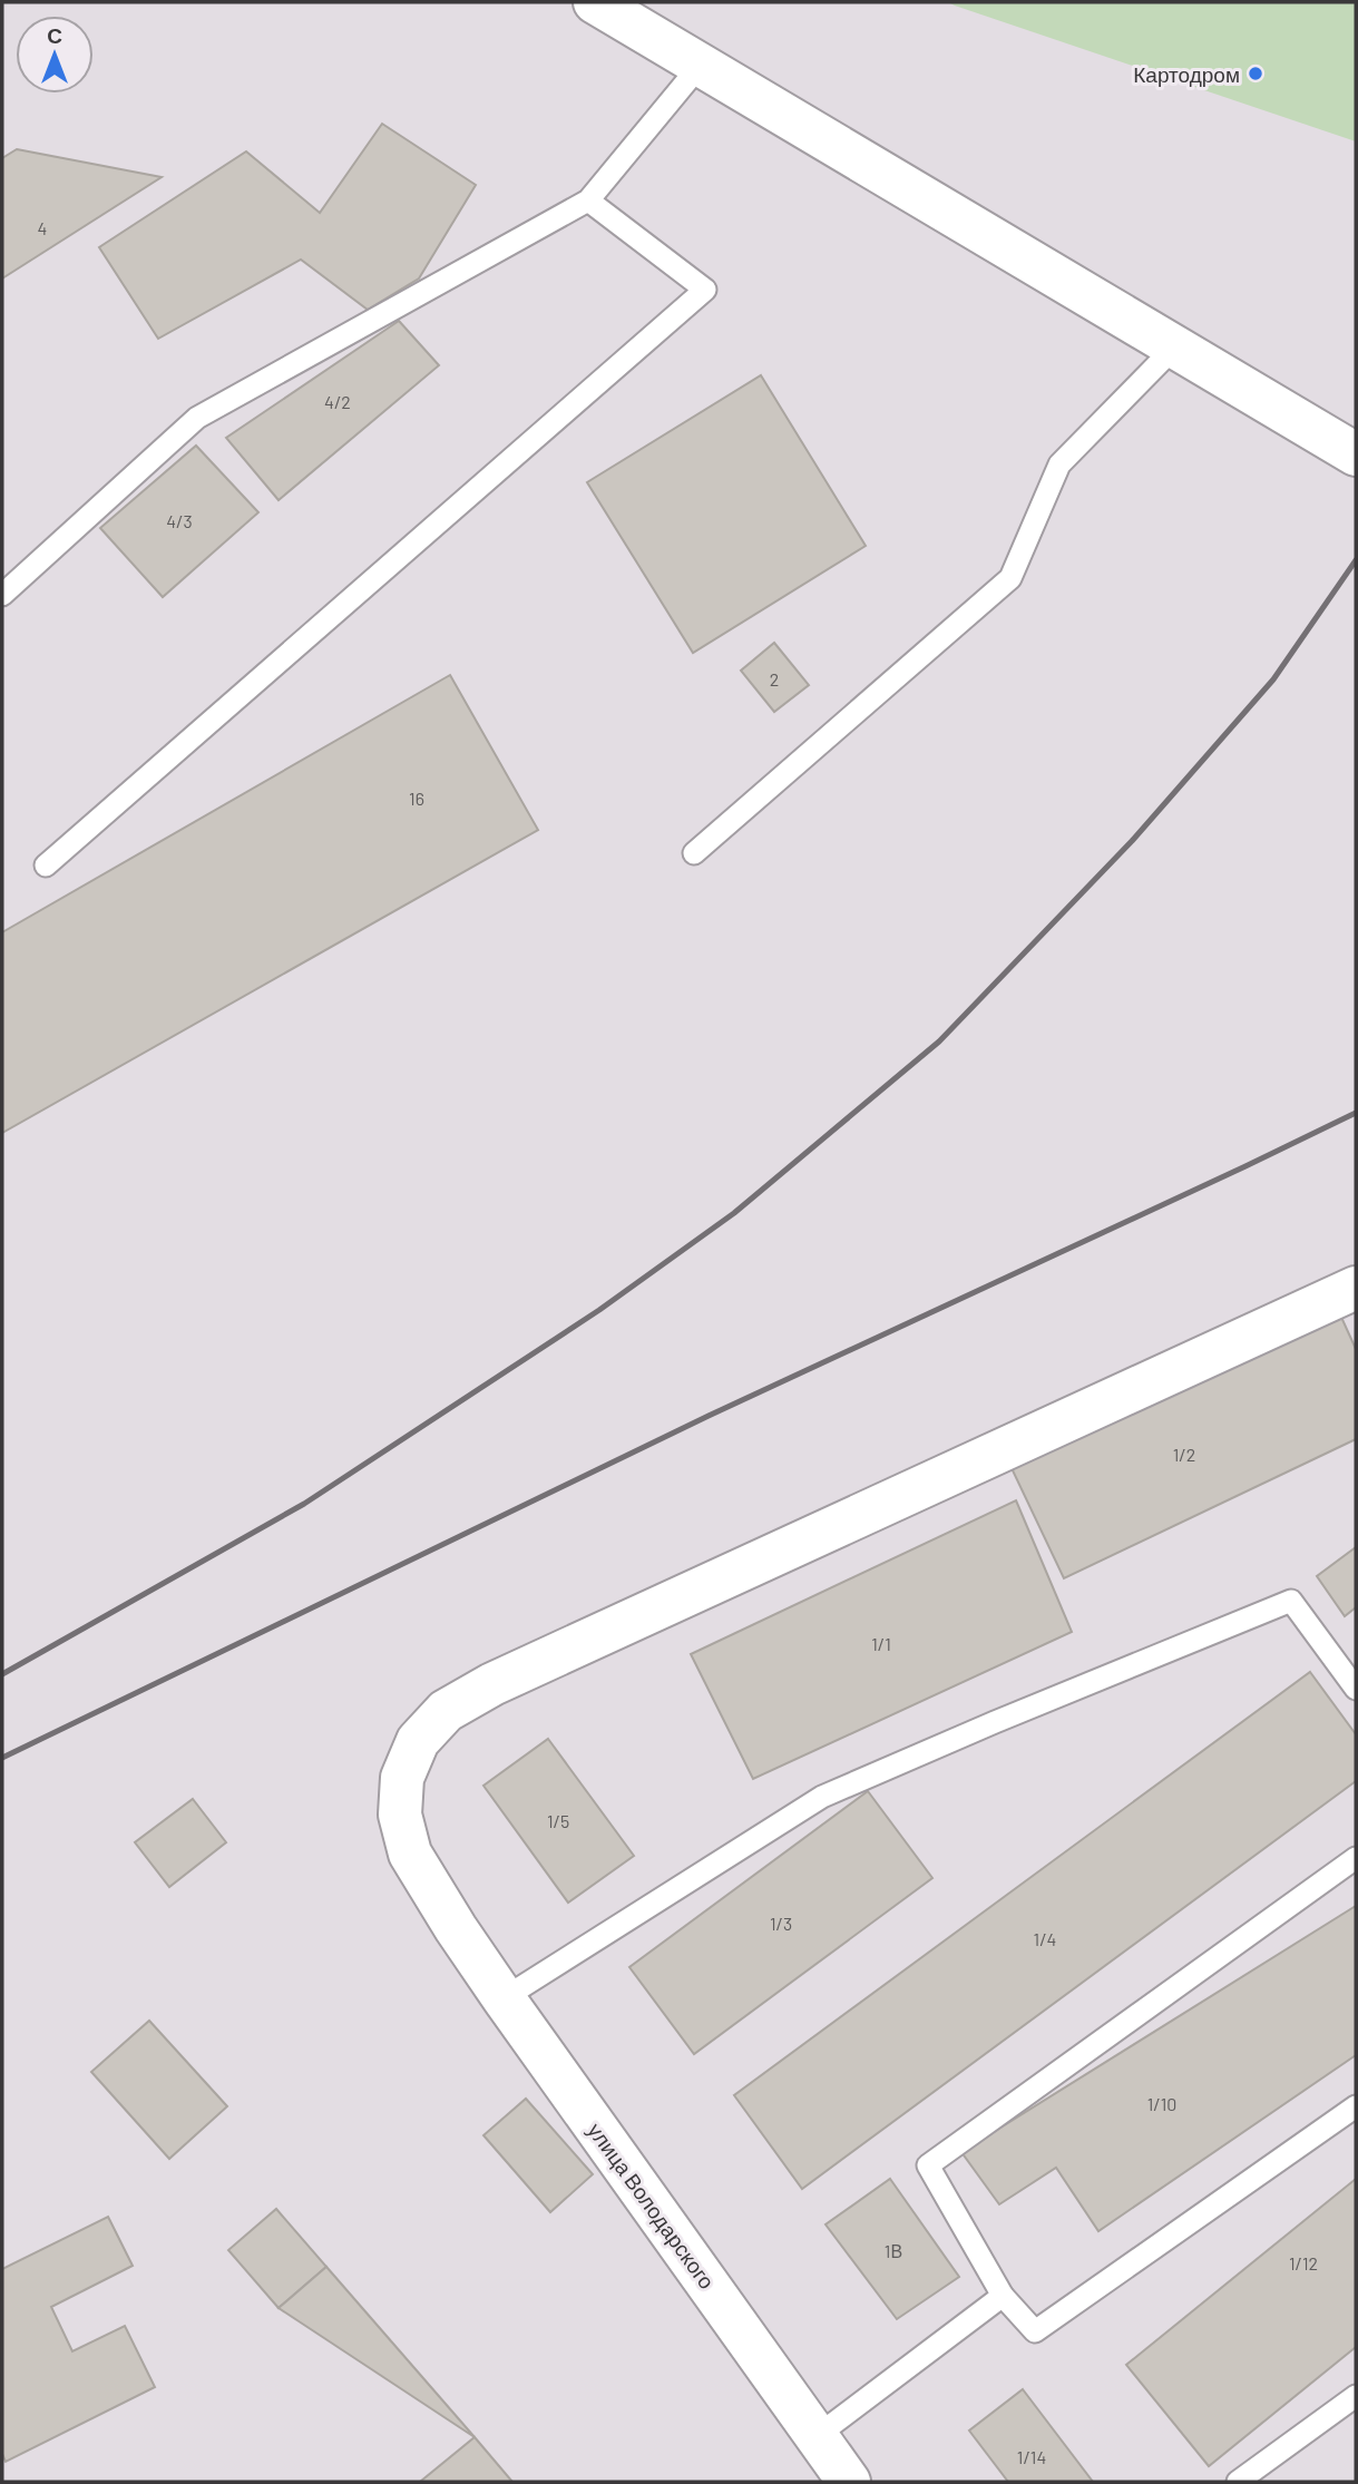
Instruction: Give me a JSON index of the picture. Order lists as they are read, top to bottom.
{
  "streets": {
    "main road": ["улица Володарского"]
  },
  "places": ["Картодром"],
  "house_numbers": [
    "4",
    "4/2",
    "4/3",
    "2",
    "16",
    "1/2",
    "1/1",
    "1/5",
    "1/3",
    "1/4",
    "1/10",
    "1В",
    "1/12",
    "1/14"
  ],
  "north": "top"
}
